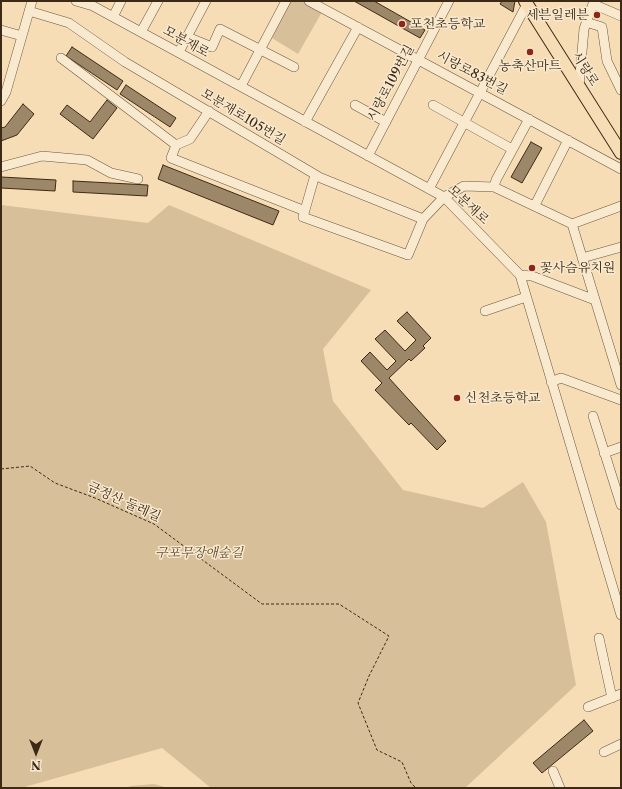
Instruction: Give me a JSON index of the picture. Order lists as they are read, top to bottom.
{
  "streets": {
    "main road": ["시랑로"],
    "street": [
      "모분재로",
      "시랑로83번길",
      "시랑로109번길",
      "모분재로105번길"
    ],
    "path": ["금정산 둘레길"]
  },
  "crossings": [
    ["모분재로", "시랑로109번길"],
    ["시랑로83번길", "시랑로109번길"]
  ],
  "parks": ["구포무장애숲길"],
  "places": [
    "세븐일레븐",
    "포천초등학교",
    "농축산마트",
    "꽃사슴유치원",
    "신천초등학교"
  ],
  "north": "bottom"
}
